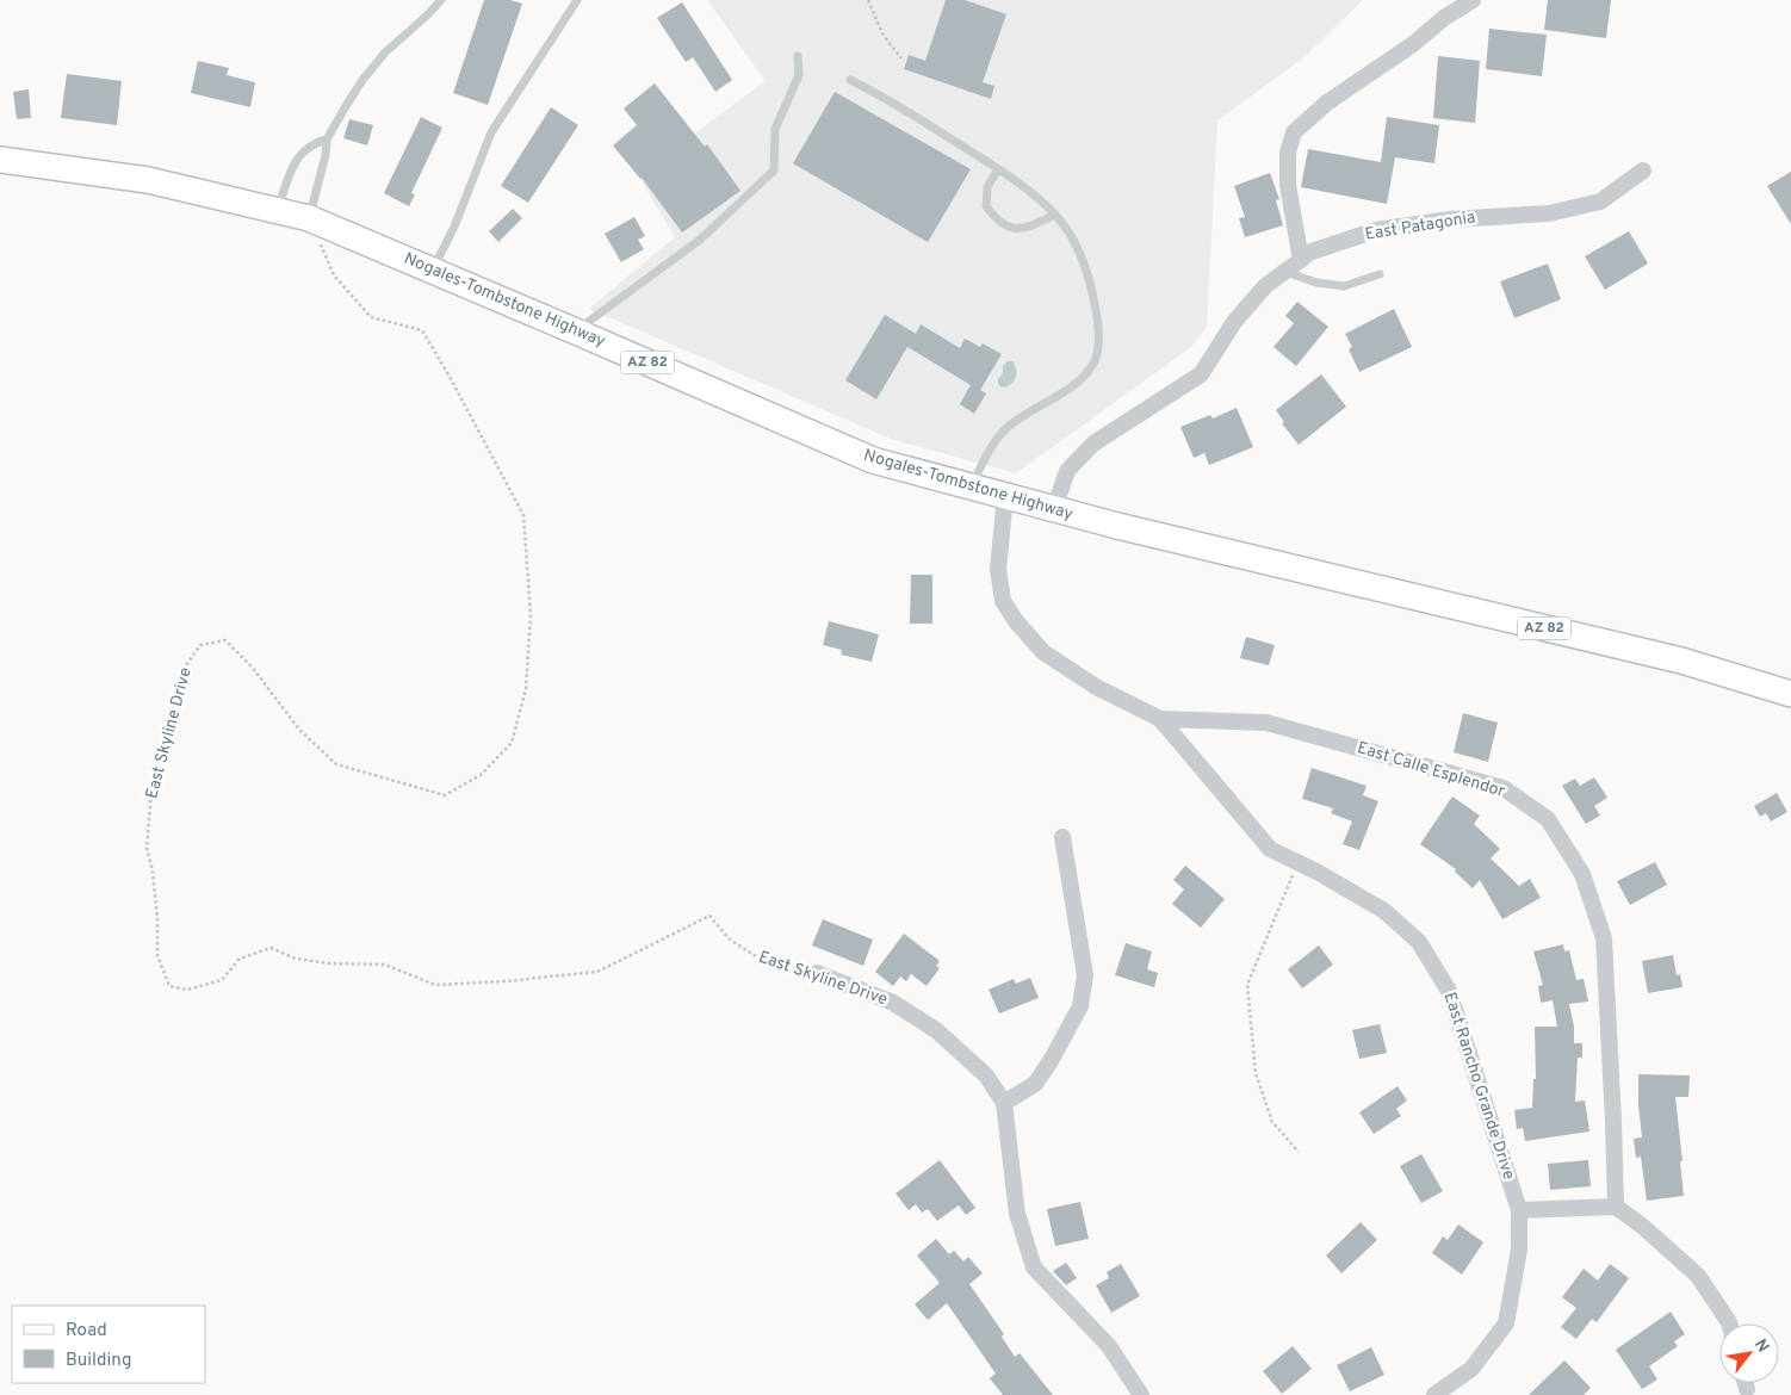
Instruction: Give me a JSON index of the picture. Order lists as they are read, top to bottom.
{
  "streets": {
    "main road": ["Nogales-Tombstone Highway", "AZ 82"],
    "street": [
      "East Patagonia",
      "East Skyline Drive",
      "East Calle Esplendor",
      "East Rancho Grande Drive"
    ]
  },
  "crossings": [
    ["East Patagonia", "Nogales-Tombstone Highway"],
    ["Nogales-Tombstone Highway", "East Skyline Drive"],
    ["Nogales-Tombstone Highway", "East Rancho Grande Drive"],
    ["East Calle Esplendor", "East Rancho Grande Drive"]
  ],
  "legend": ["Road", "Building"],
  "north": "top right"
}
